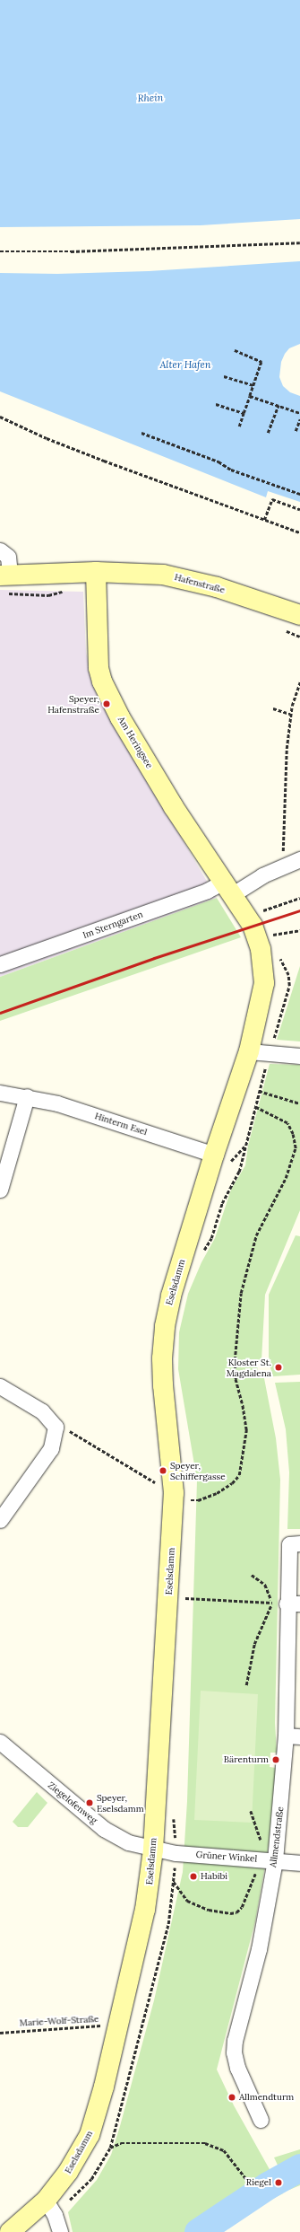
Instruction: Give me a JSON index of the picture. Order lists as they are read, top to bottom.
{
  "streets": {
    "street": [
      "Hafenstraße",
      "Am Heringsee",
      "Im Sterngarten",
      "Hinterm Esel",
      "Eselsdamm",
      "Ziegelofenweg",
      "Allmendstraße",
      "Grüner Winkel"
    ],
    "path": ["Marie-Wolf-Straße"]
  },
  "crossings": [
    ["Hafenstraße", "Am Heringsee"],
    ["Am Heringsee", "Im Sterngarten"],
    ["Am Heringsee", "Eselsdamm"],
    ["Im Sterngarten", "Eselsdamm"],
    ["Hinterm Esel", "Eselsdamm"],
    ["Eselsdamm", "Ziegelofenweg"],
    ["Eselsdamm", "Grüner Winkel"],
    ["Eselsdamm", "Marie-Wolf-Straße"],
    ["Ziegelofenweg", "Grüner Winkel"],
    ["Allmendstraße", "Grüner Winkel"]
  ],
  "water": ["Rhein", "Alter Hafen"],
  "places": [
    "Speyer, Hafenstraße",
    "Kloster St. Magdalena",
    "Speyer, Schiffergasse",
    "Bärenturm",
    "Speyer, Eselsdamm",
    "Habibi",
    "Allmendturm",
    "Riegel"
  ]
}
